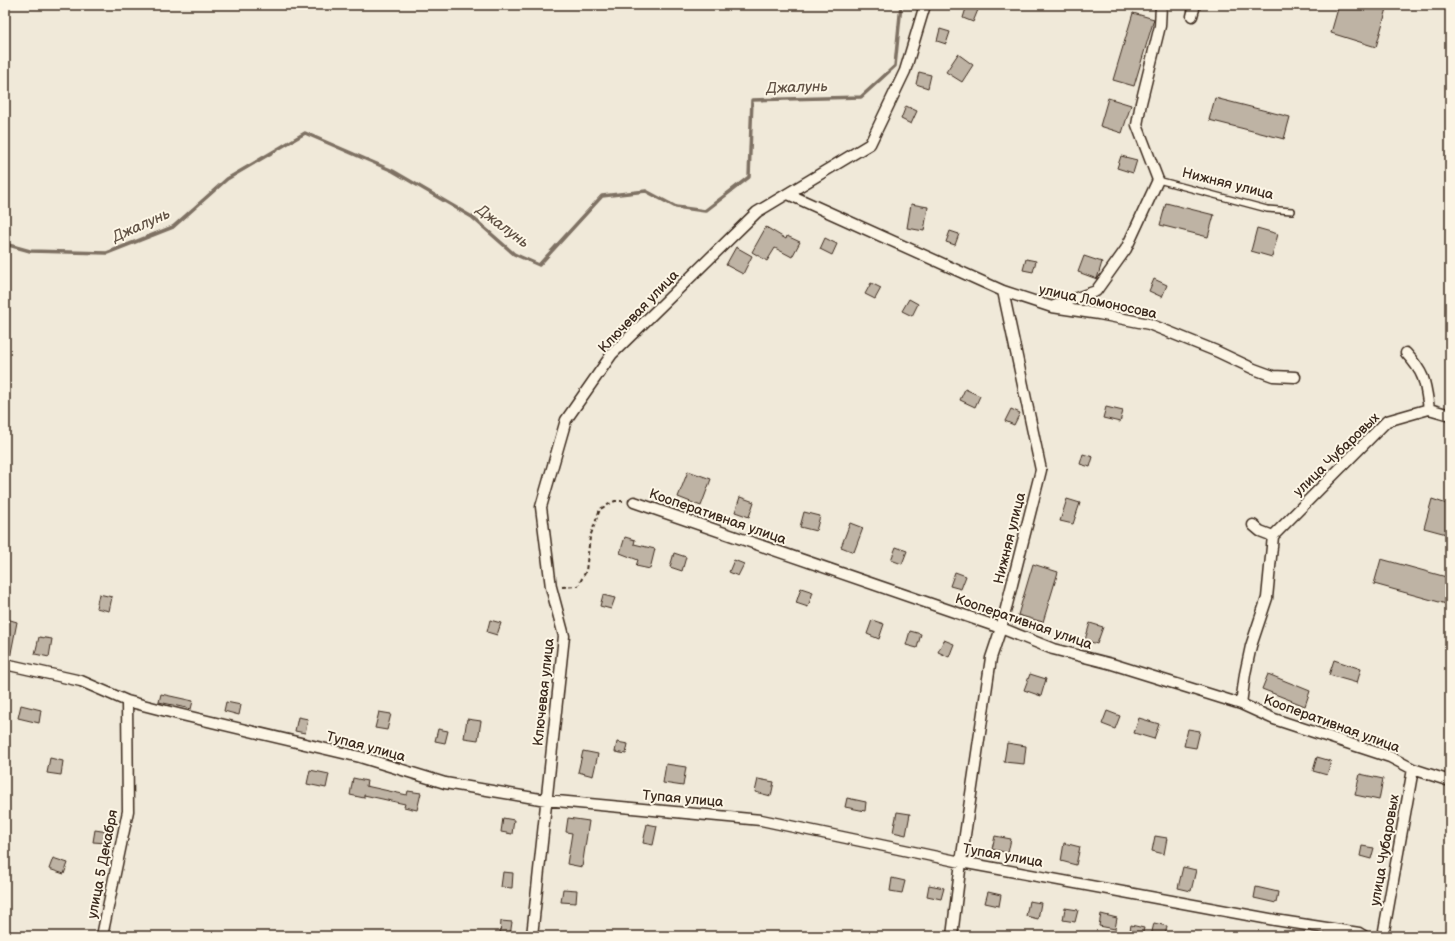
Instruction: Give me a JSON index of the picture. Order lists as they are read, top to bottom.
{
  "streets": {
    "street": [
      "Нижняя улица",
      "улица Ломоносова",
      "Ключевая улица",
      "улица Чубаровых",
      "Кооперативная улица",
      "Тупая улица",
      "улица 5 Декабря"
    ]
  },
  "crossings": [
    ["Нижняя улица", "улица Ломоносова"],
    ["Нижняя улица", "Кооперативная улица"],
    ["Нижняя улица", "Тупая улица"],
    ["улица Ломоносова", "Ключевая улица"],
    ["Ключевая улица", "Тупая улица"],
    ["улица Чубаровых", "Кооперативная улица"],
    ["Тупая улица", "улица 5 Декабря"]
  ],
  "water": ["Джалунь"]
}
